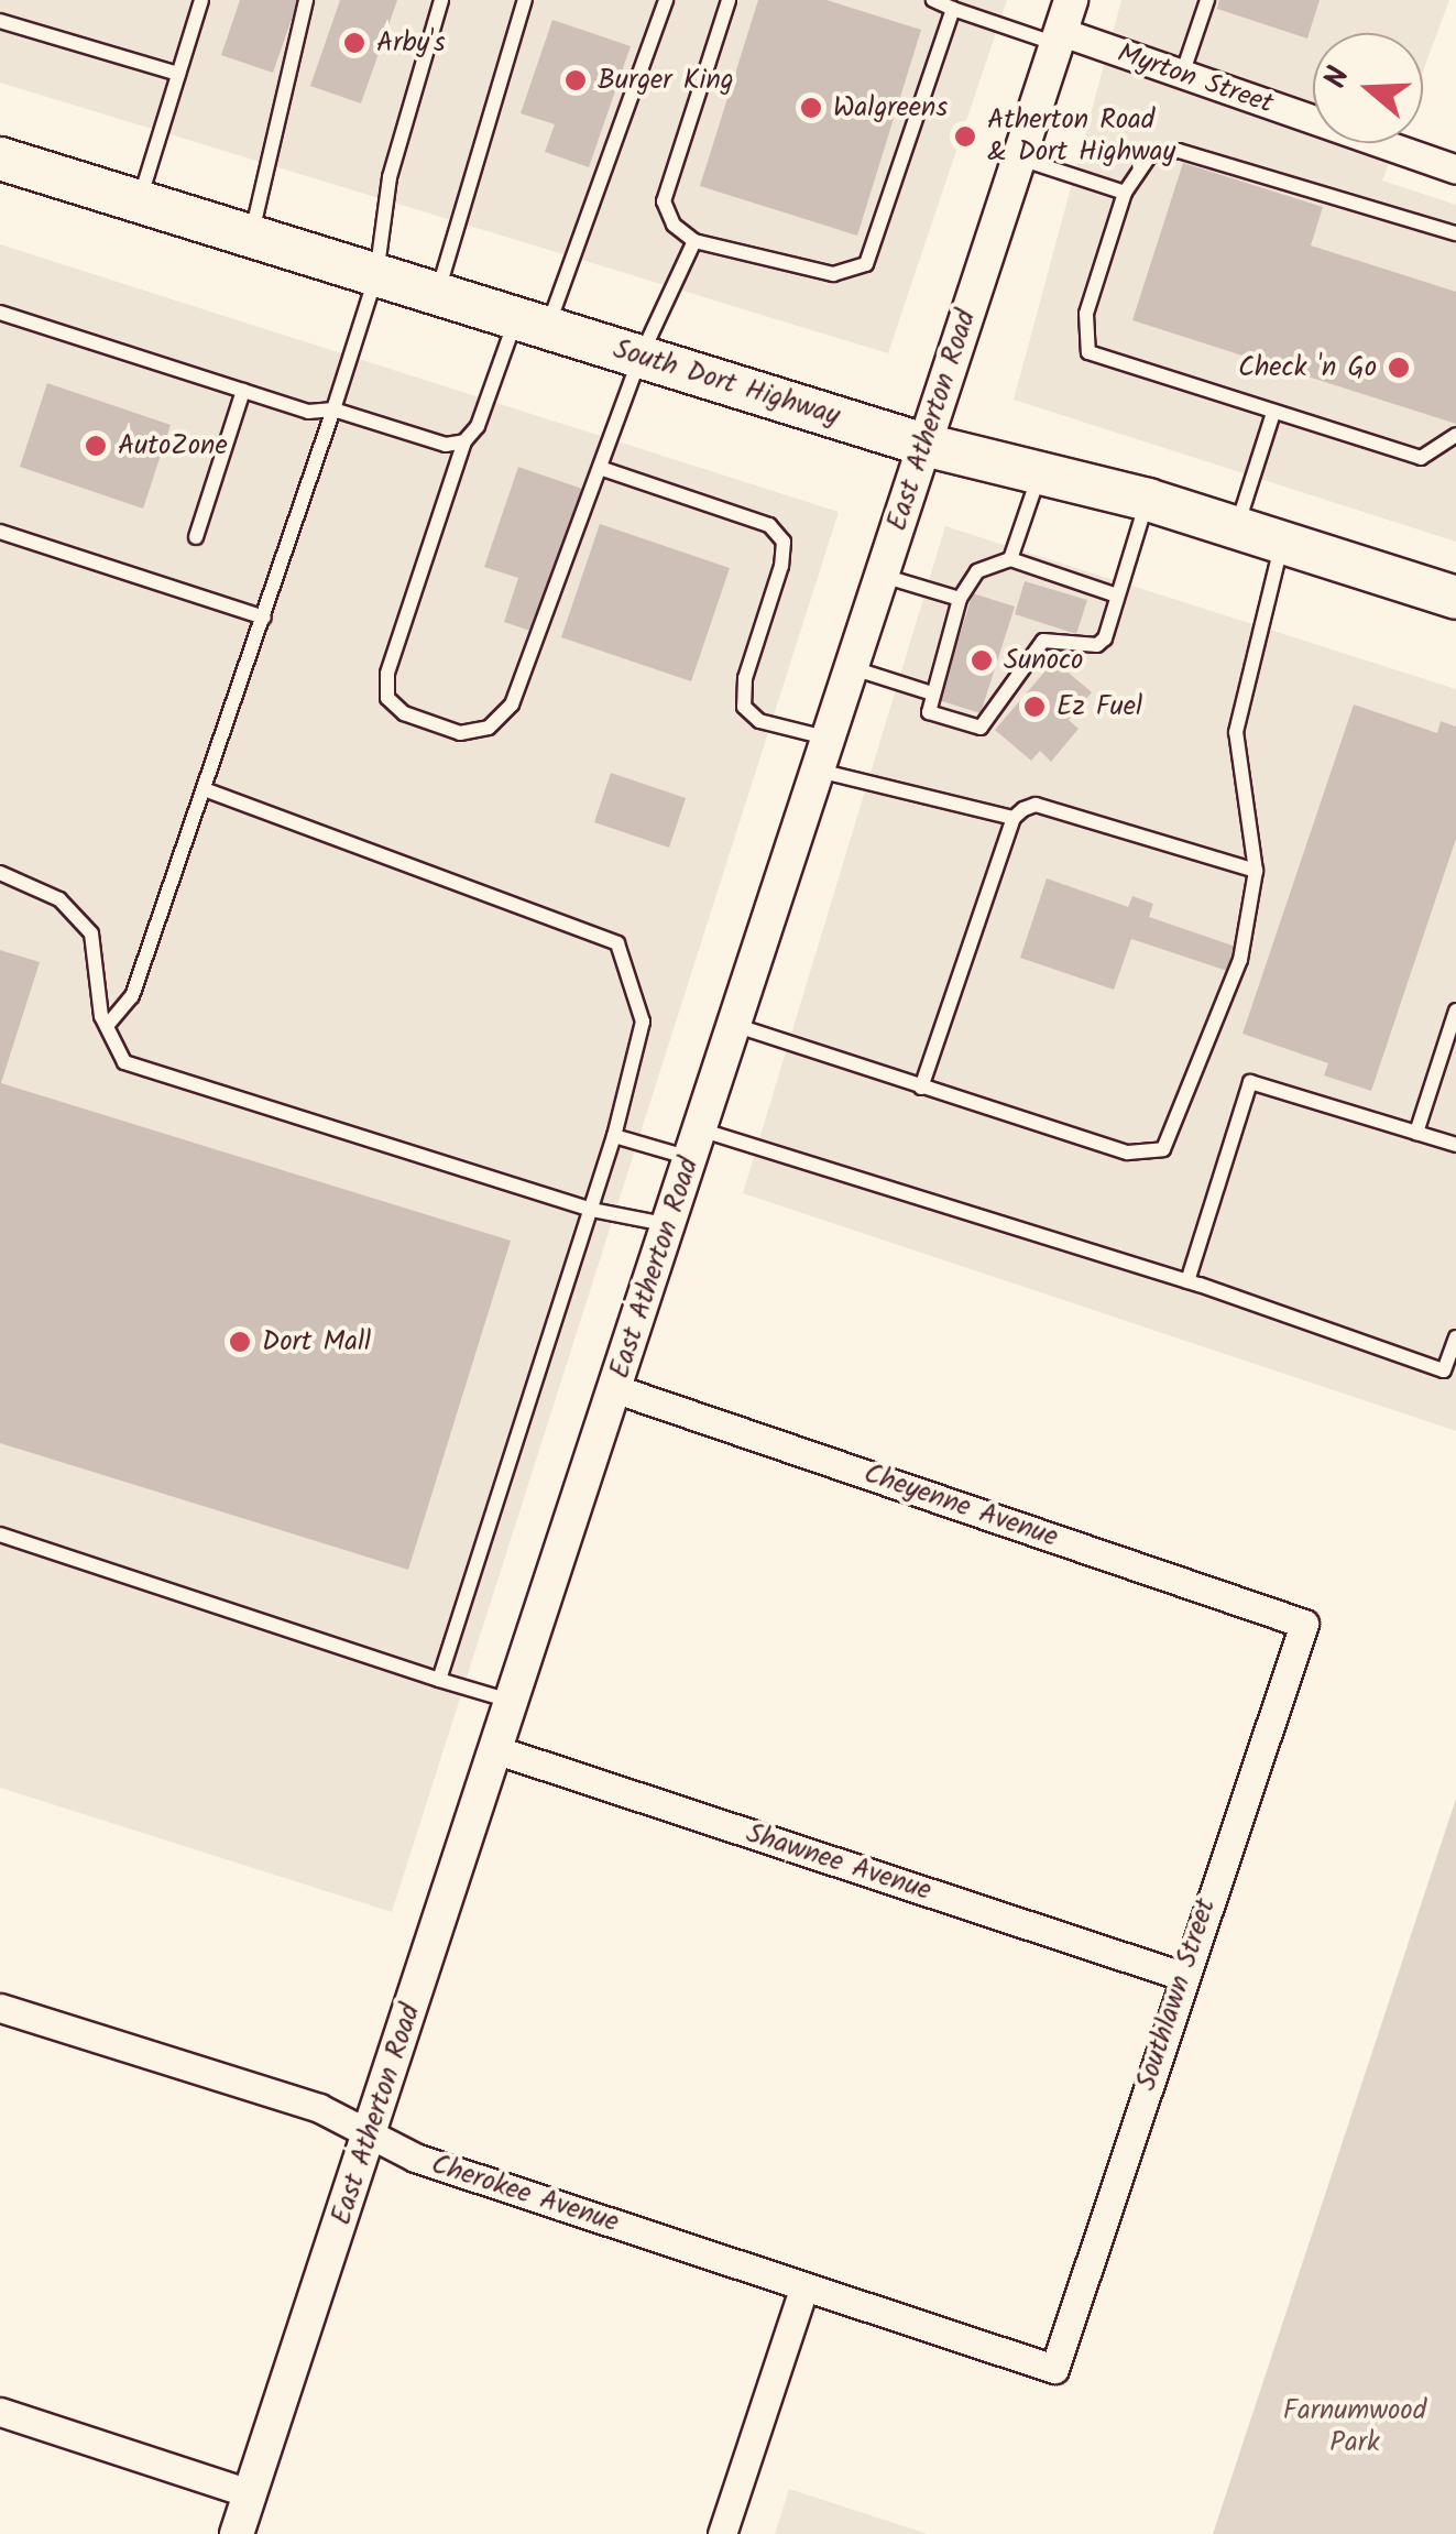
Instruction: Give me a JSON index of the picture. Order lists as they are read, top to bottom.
{
  "streets": {
    "main road": ["South Dort Highway"],
    "street": [
      "Myrton Street",
      "East Atherton Road",
      "Cheyenne Avenue",
      "Shawnee Avenue",
      "Southlawn Street",
      "Cherokee Avenue"
    ]
  },
  "crossings": [
    ["Myrton Street", "East Atherton Road"],
    ["South Dort Highway", "East Atherton Road"],
    ["East Atherton Road", "Cheyenne Avenue"],
    ["East Atherton Road", "Shawnee Avenue"],
    ["East Atherton Road", "Cherokee Avenue"],
    ["Cheyenne Avenue", "Southlawn Street"],
    ["Shawnee Avenue", "Southlawn Street"],
    ["Southlawn Street", "Cherokee Avenue"]
  ],
  "parks": ["Farnumwood Park"],
  "places": [
    "Arby's",
    "Burger King",
    "Walgreens",
    "Atherton Road & Dort Highway",
    "Check 'n Go",
    "AutoZone",
    "Sunoco",
    "Ez Fuel",
    "Dort Mall"
  ],
  "north": "left"
}
